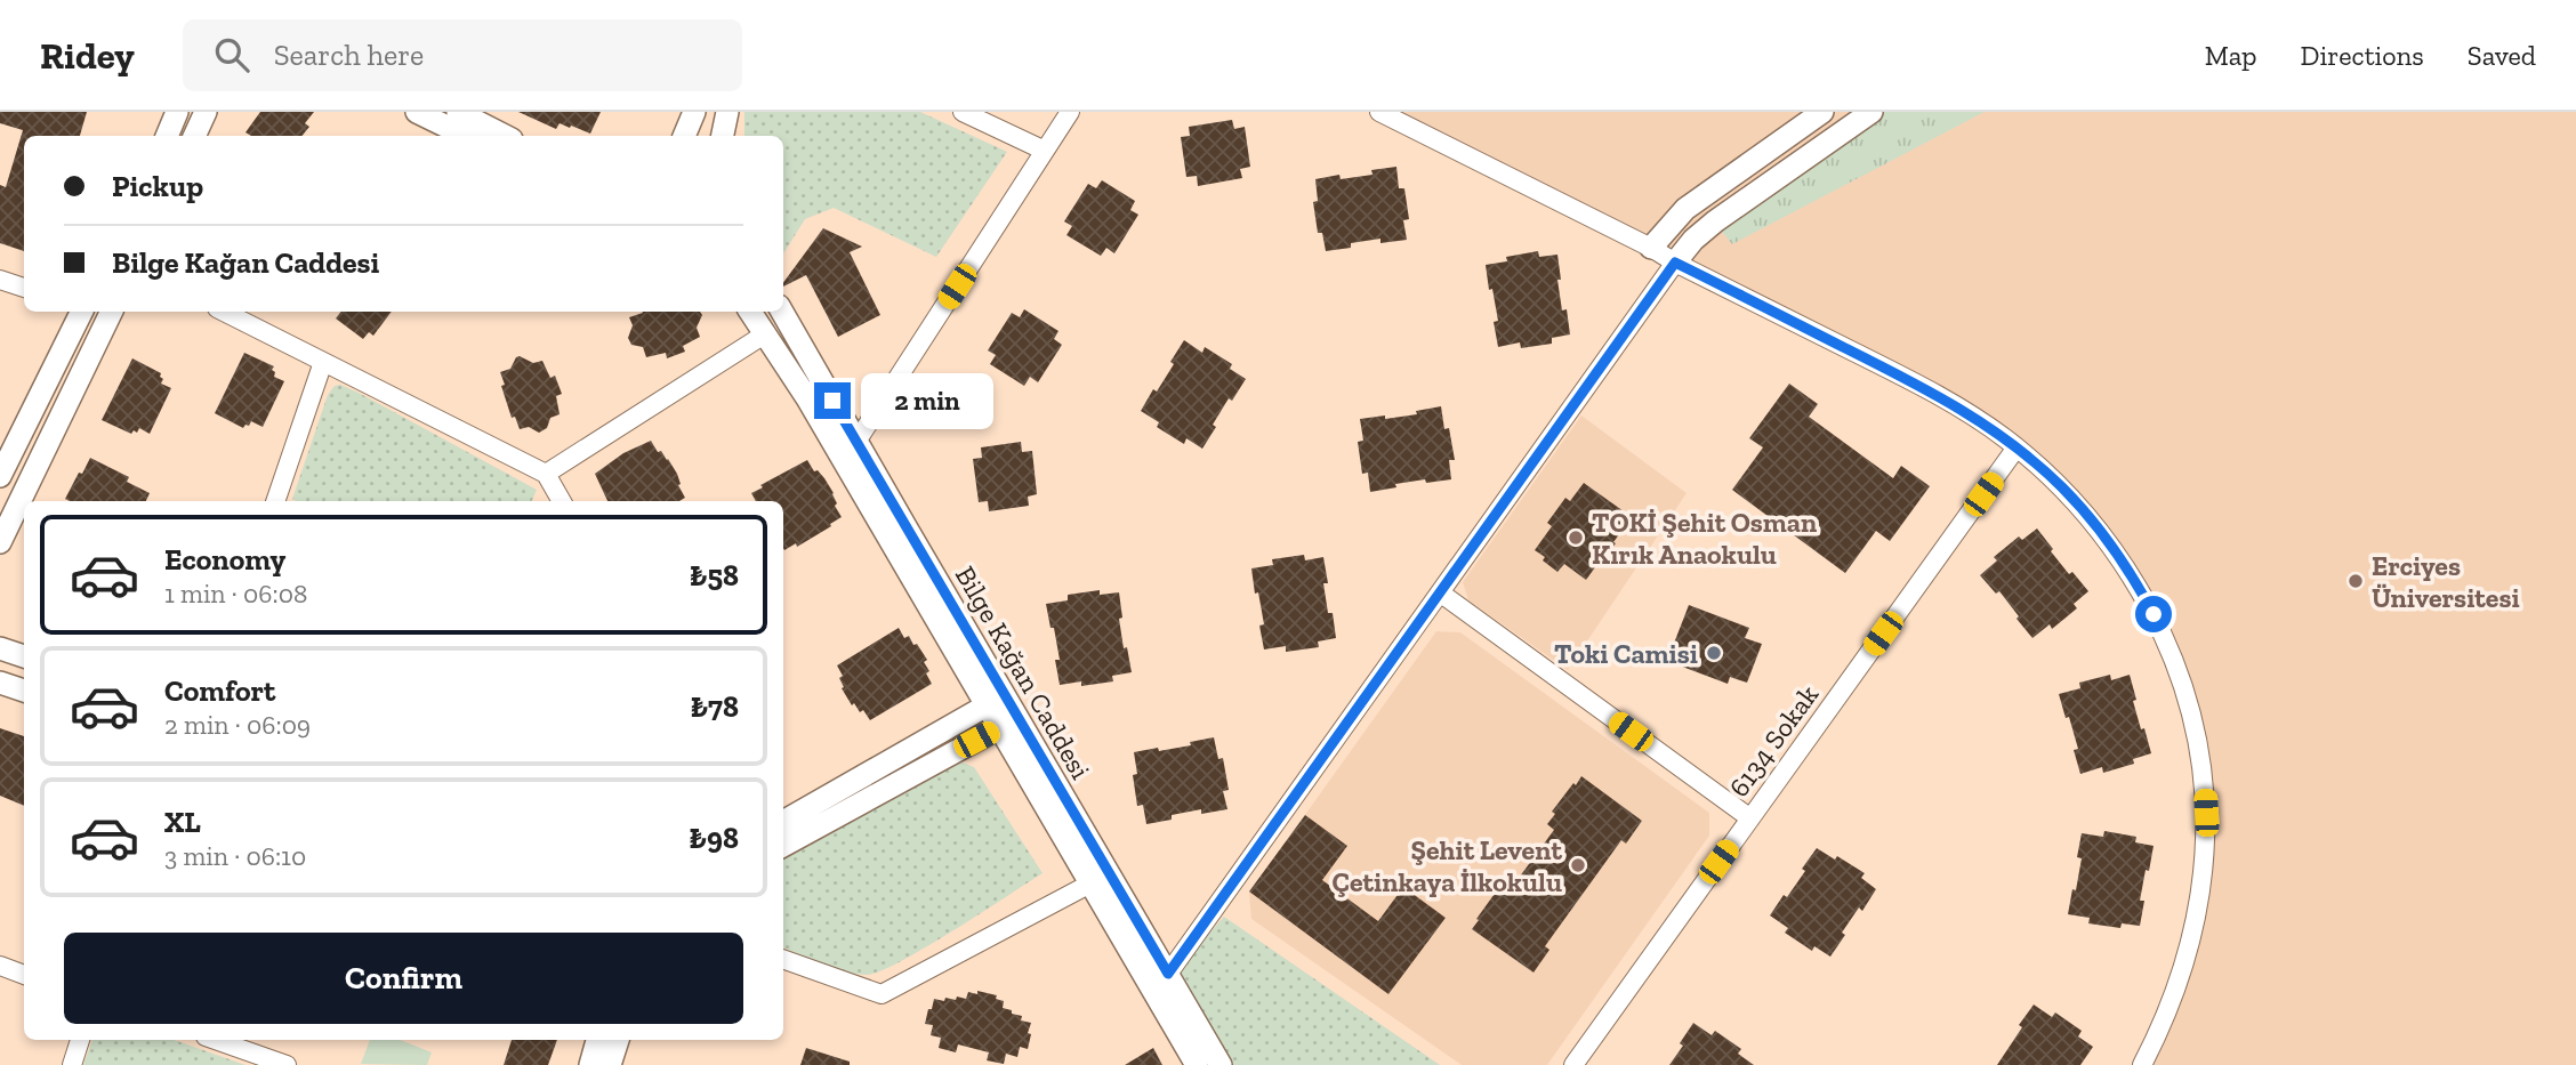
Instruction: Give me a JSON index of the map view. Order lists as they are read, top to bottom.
{
  "streets": {
    "street": ["Bilge Kağan Caddesi", "6134 Sokak"]
  },
  "places": [
    "TOKİ Şehit Osman Kırık Anaokulu",
    "Erciyes Üniversitesi",
    "Toki Camisi",
    "Şehit Levent Çetinkaya İlkokulu"
  ],
  "page": {
    "header": "Ridey",
    "search": "Search here",
    "nav": ["Map", "Directions", "Saved"],
    "banner": ["Pickup", "Bilge Kağan Caddesi"],
    "bubble": "2 min",
    "list": [
      {
        "name": "Economy",
        "note": "1 min · 06:08",
        "value": "₺58"
      },
      {
        "name": "Comfort",
        "note": "2 min · 06:09",
        "value": "₺78"
      },
      {
        "name": "XL",
        "note": "3 min · 06:10",
        "value": "₺98"
      }
    ],
    "buttons": "Confirm"
  }
}
